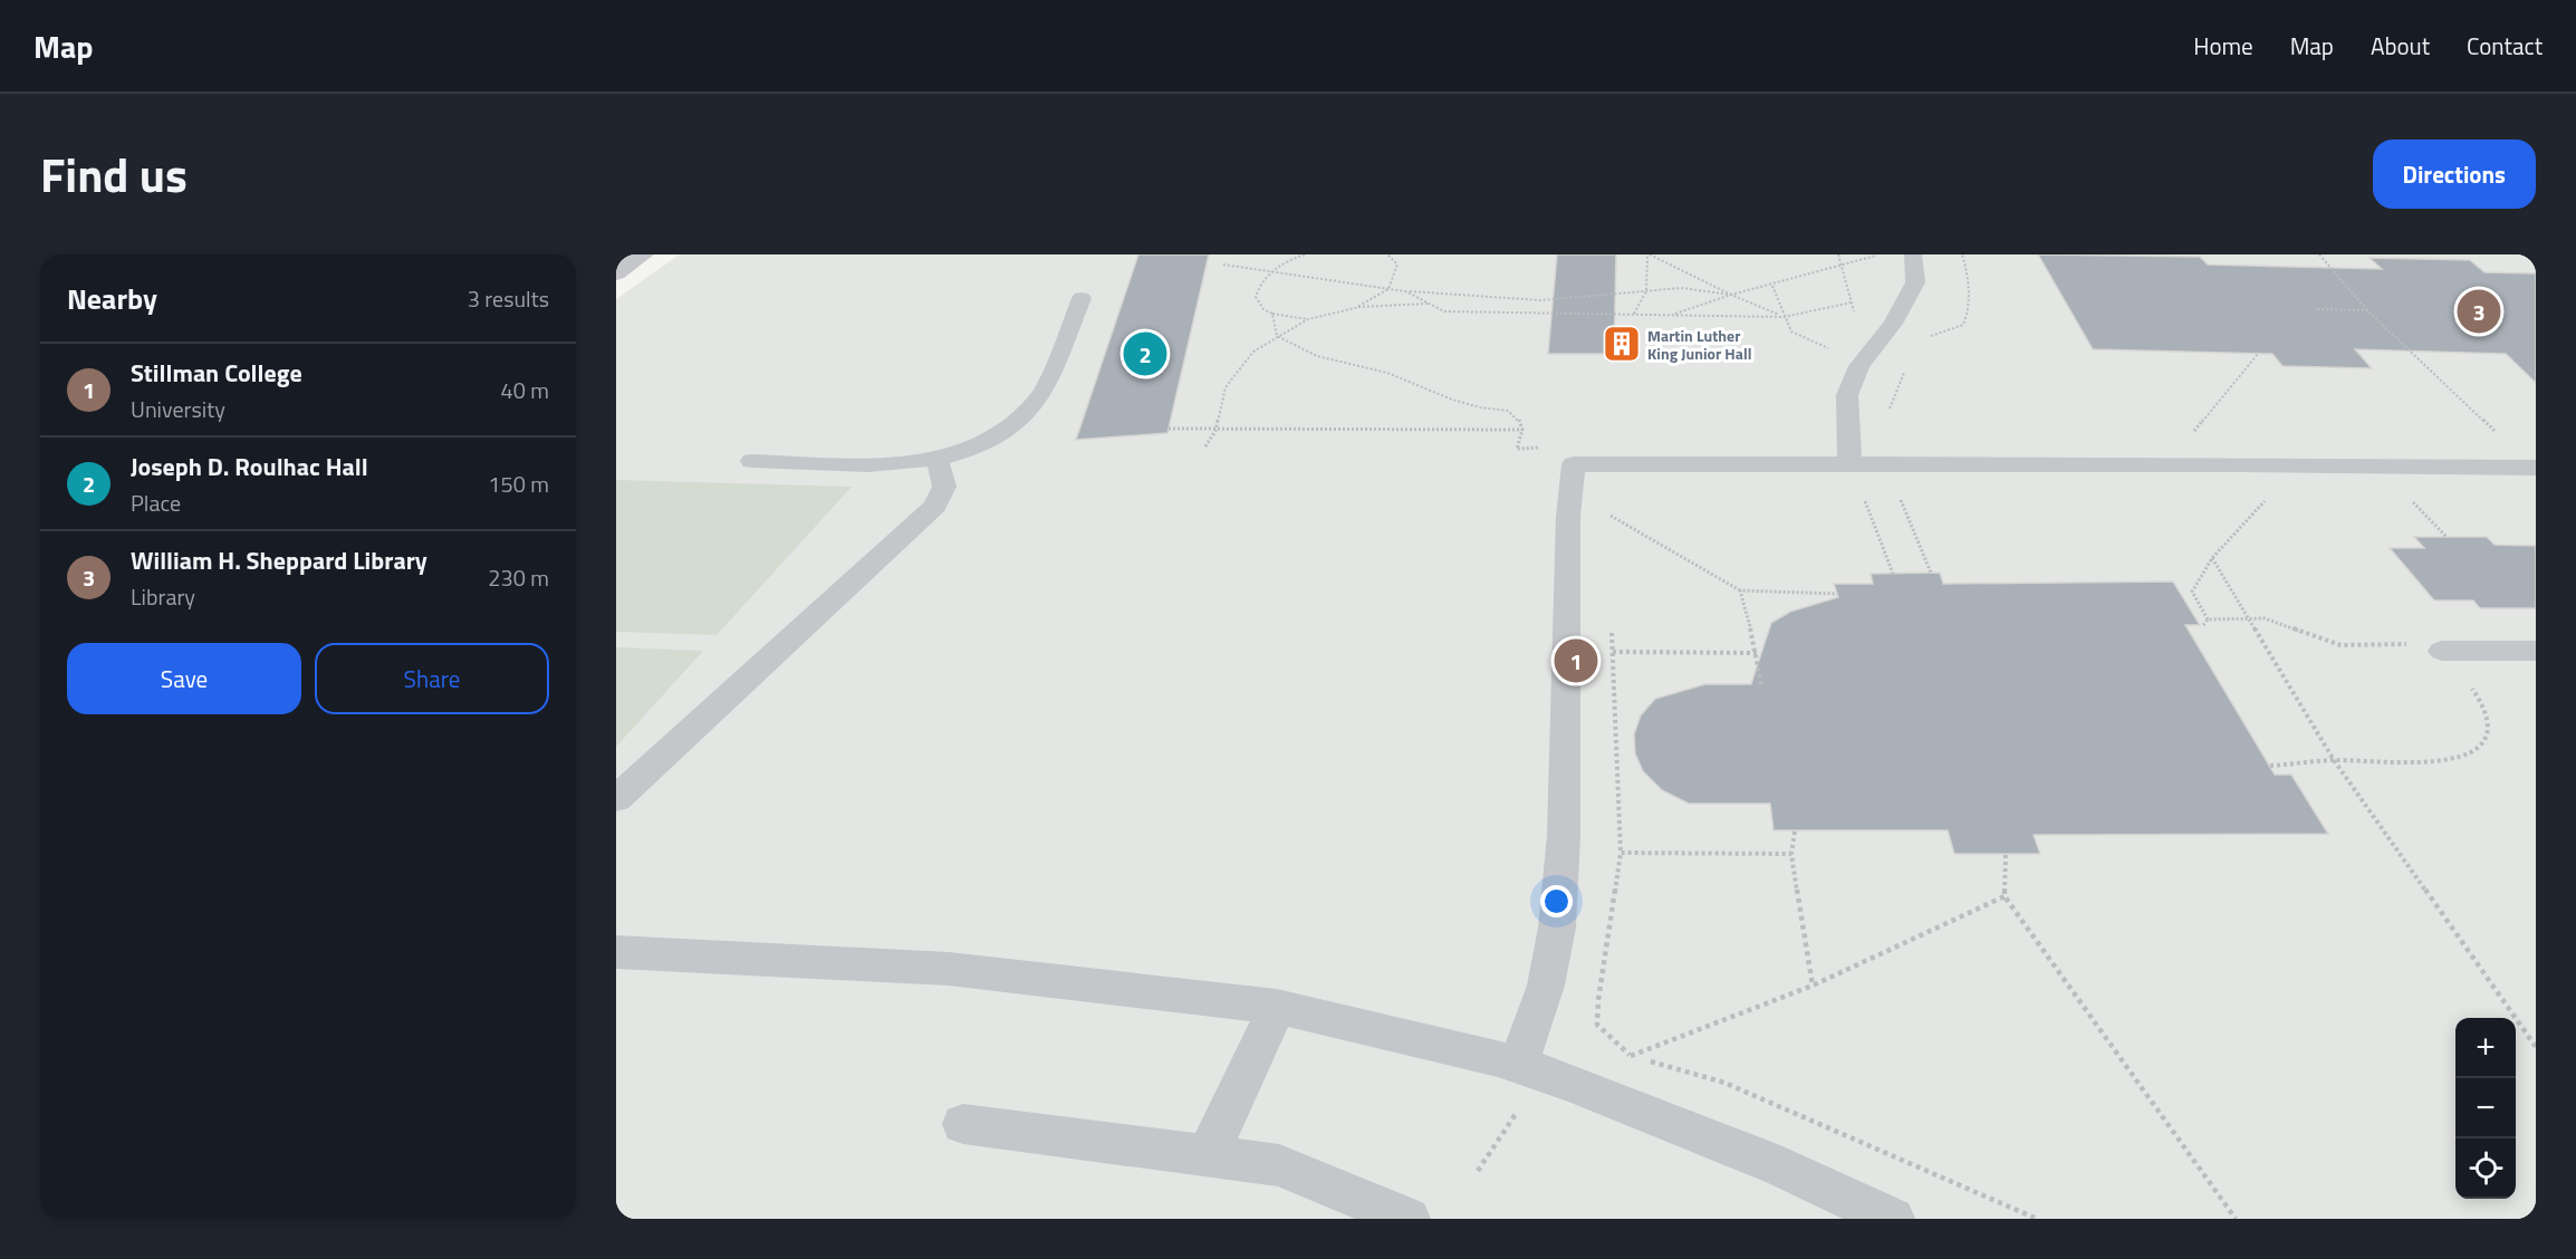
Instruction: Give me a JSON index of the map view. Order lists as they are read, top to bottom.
{
  "places": {
    "building": ["Martin Luther King Junior Hall"]
  },
  "page": {
    "header": "Map",
    "nav": [
      "Home",
      "Map",
      "About",
      "Contact"
    ],
    "title": "Find us",
    "buttons": [
      "Directions",
      ["Save", "Share"]
    ],
    "heading": ["Nearby", "3 results"],
    "pins": ["3", "2", "1"],
    "list": [
      {
        "mark": "1",
        "name": "Stillman College",
        "note": "University",
        "value": "40 m"
      },
      {
        "mark": "2",
        "name": "Joseph D. Roulhac Hall",
        "note": "Place",
        "value": "150 m"
      },
      {
        "mark": "3",
        "name": "William H. Sheppard Library",
        "note": "Library",
        "value": "230 m"
      }
    ],
    "map_buttons": ["+", "−"]
  }
}
